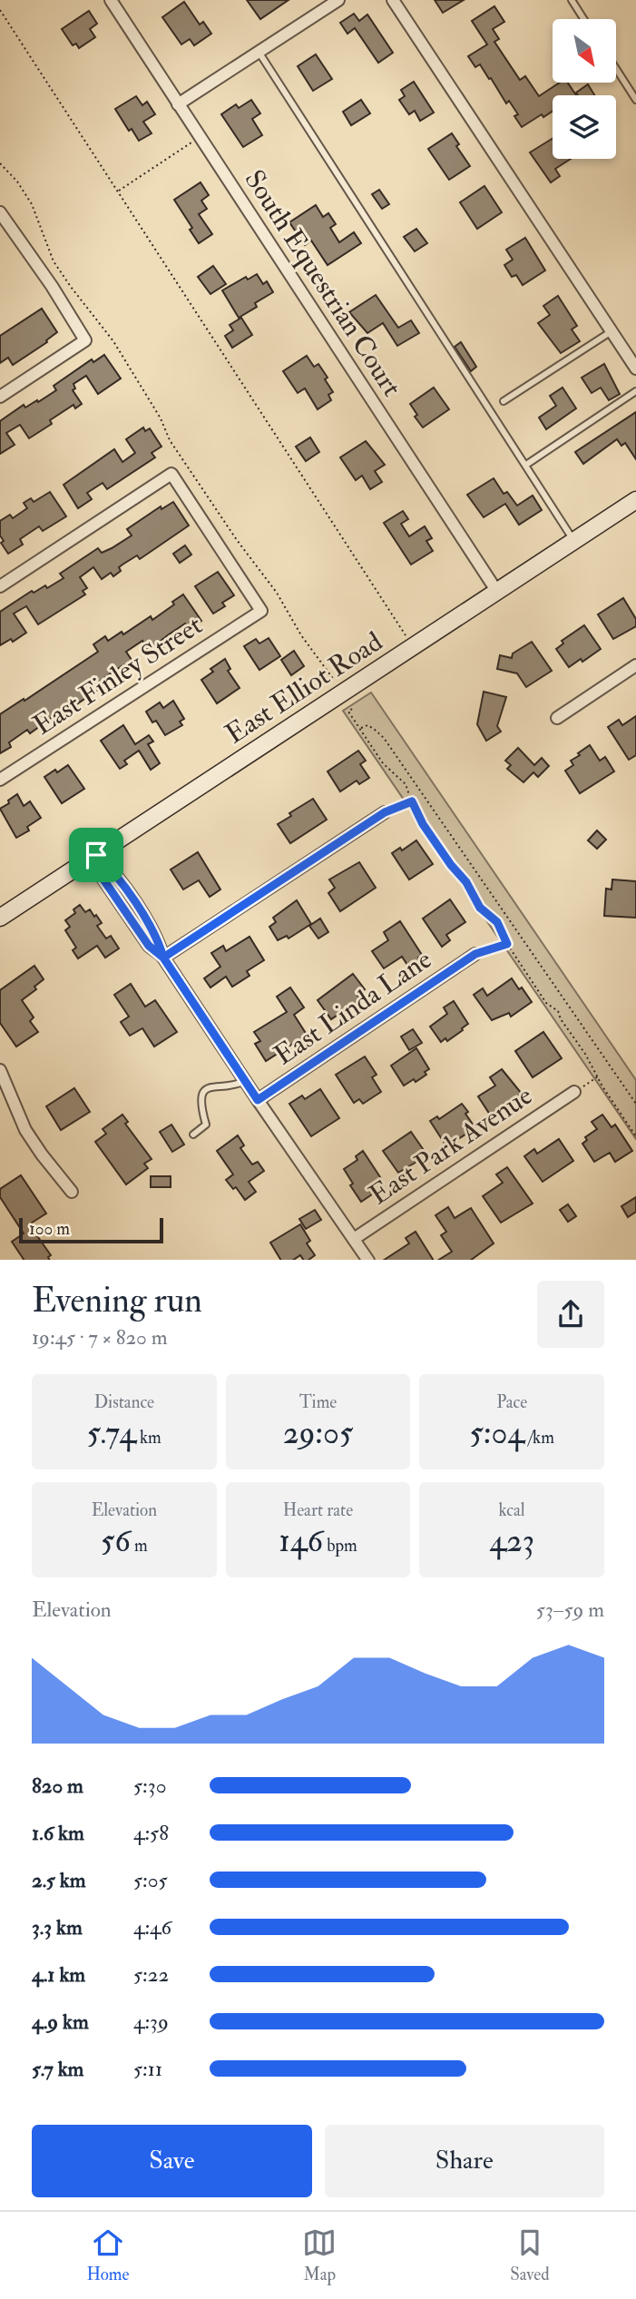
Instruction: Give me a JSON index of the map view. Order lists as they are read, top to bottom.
{
  "streets": {
    "main road": ["East Elliot Road"],
    "street": [
      "South Equestrian Court",
      "East Finley Street",
      "East Linda Lane",
      "East Park Avenue"
    ]
  },
  "crossings": [
    ["South Equestrian Court", "East Elliot Road"]
  ],
  "scale_bar": "100 m",
  "north": "bottom right",
  "page": {
    "scale": "100 m",
    "heading": ["Evening run", "19:45 · 7 × 820 m"],
    "stats": [
      ["Distance", "5.74 km"],
      ["Time", "29:05"],
      ["Pace", "5:04 /km"],
      ["Elevation", "56 m"],
      ["Heart rate", "146 bpm"],
      ["kcal", "423"]
    ],
    "chart": ["Elevation", "53–59 m"],
    "list": [
      {
        "name": "820 m",
        "note": "5:30"
      },
      {
        "name": "1.6 km",
        "note": "4:58"
      },
      {
        "name": "2.5 km",
        "note": "5:05"
      },
      {
        "name": "3.3 km",
        "note": "4:46"
      },
      {
        "name": "4.1 km",
        "note": "5:22"
      },
      {
        "name": "4.9 km",
        "note": "4:39"
      },
      {
        "name": "5.7 km",
        "note": "5:11"
      }
    ],
    "buttons": ["Save", "Share"],
    "tabs": ["Home", "Map", "Saved"]
  }
}
